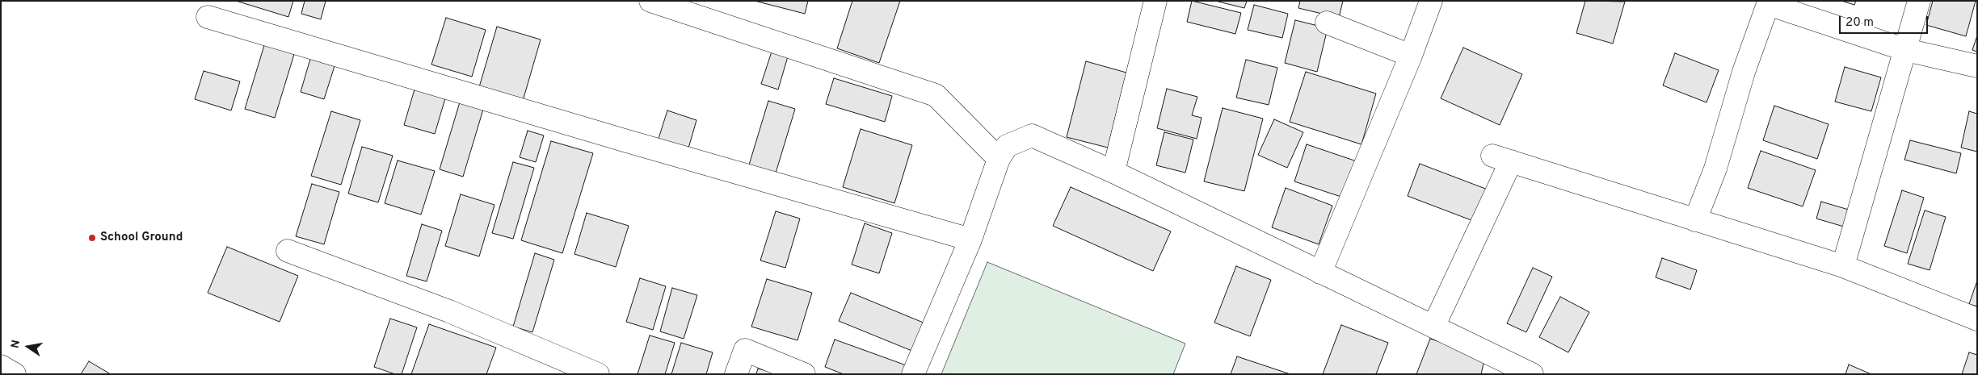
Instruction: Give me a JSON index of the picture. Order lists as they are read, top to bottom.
{
  "places": ["School Ground"],
  "scale_bar": "20 m",
  "north": "left"
}
